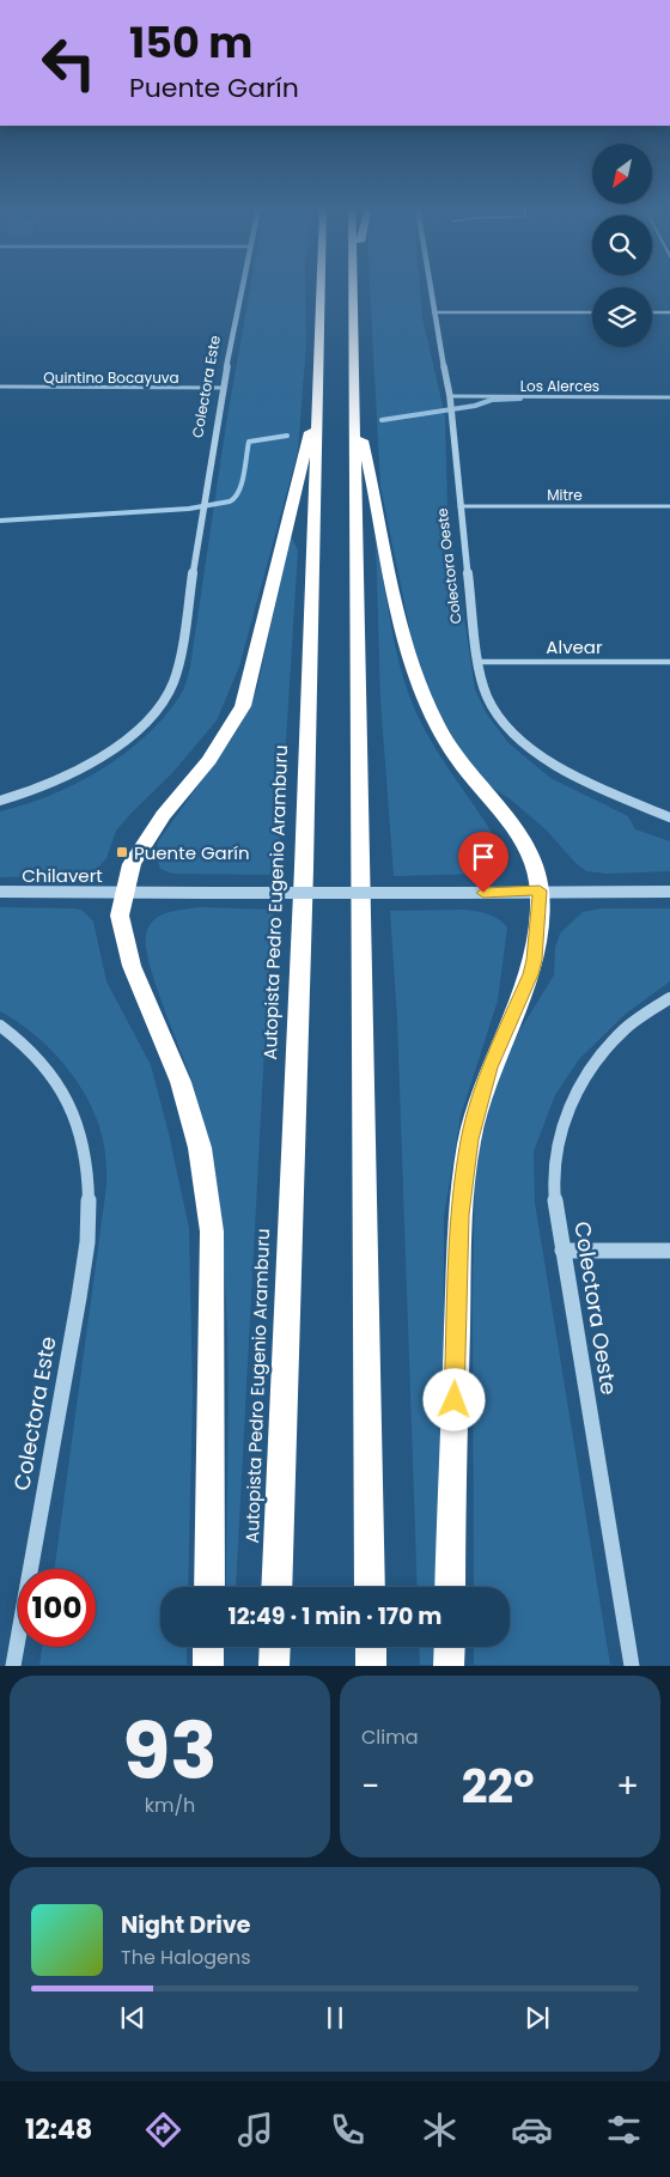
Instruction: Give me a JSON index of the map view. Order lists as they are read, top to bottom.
{
  "streets": {
    "highway": ["Autopista Pedro Eugenio Aramburu"],
    "street": [
      "Quintino Bocayuva",
      "Los Alerces",
      "Colectora Este",
      "Mitre",
      "Colectora Oeste",
      "Alvear",
      "Chilavert"
    ]
  },
  "crossings": [
    ["Quintino Bocayuva", "Colectora Este"],
    ["Los Alerces", "Colectora Oeste"],
    ["Mitre", "Colectora Oeste"],
    ["Colectora Oeste", "Alvear"]
  ],
  "places": {
    "transit": ["Puente Garín"]
  },
  "north": "bottom left",
  "page": {
    "turn": ["150 m", "Puente Garín"],
    "limit": "100",
    "trip": "12:49 · 1 min · 170 m",
    "tile": [
      ["93", "km/h"],
      "Clima"
    ],
    "heat": ["−", "22°", "+"],
    "song": ["Night Drive", "The Halogens"],
    "tabs": "12:48"
  }
}
